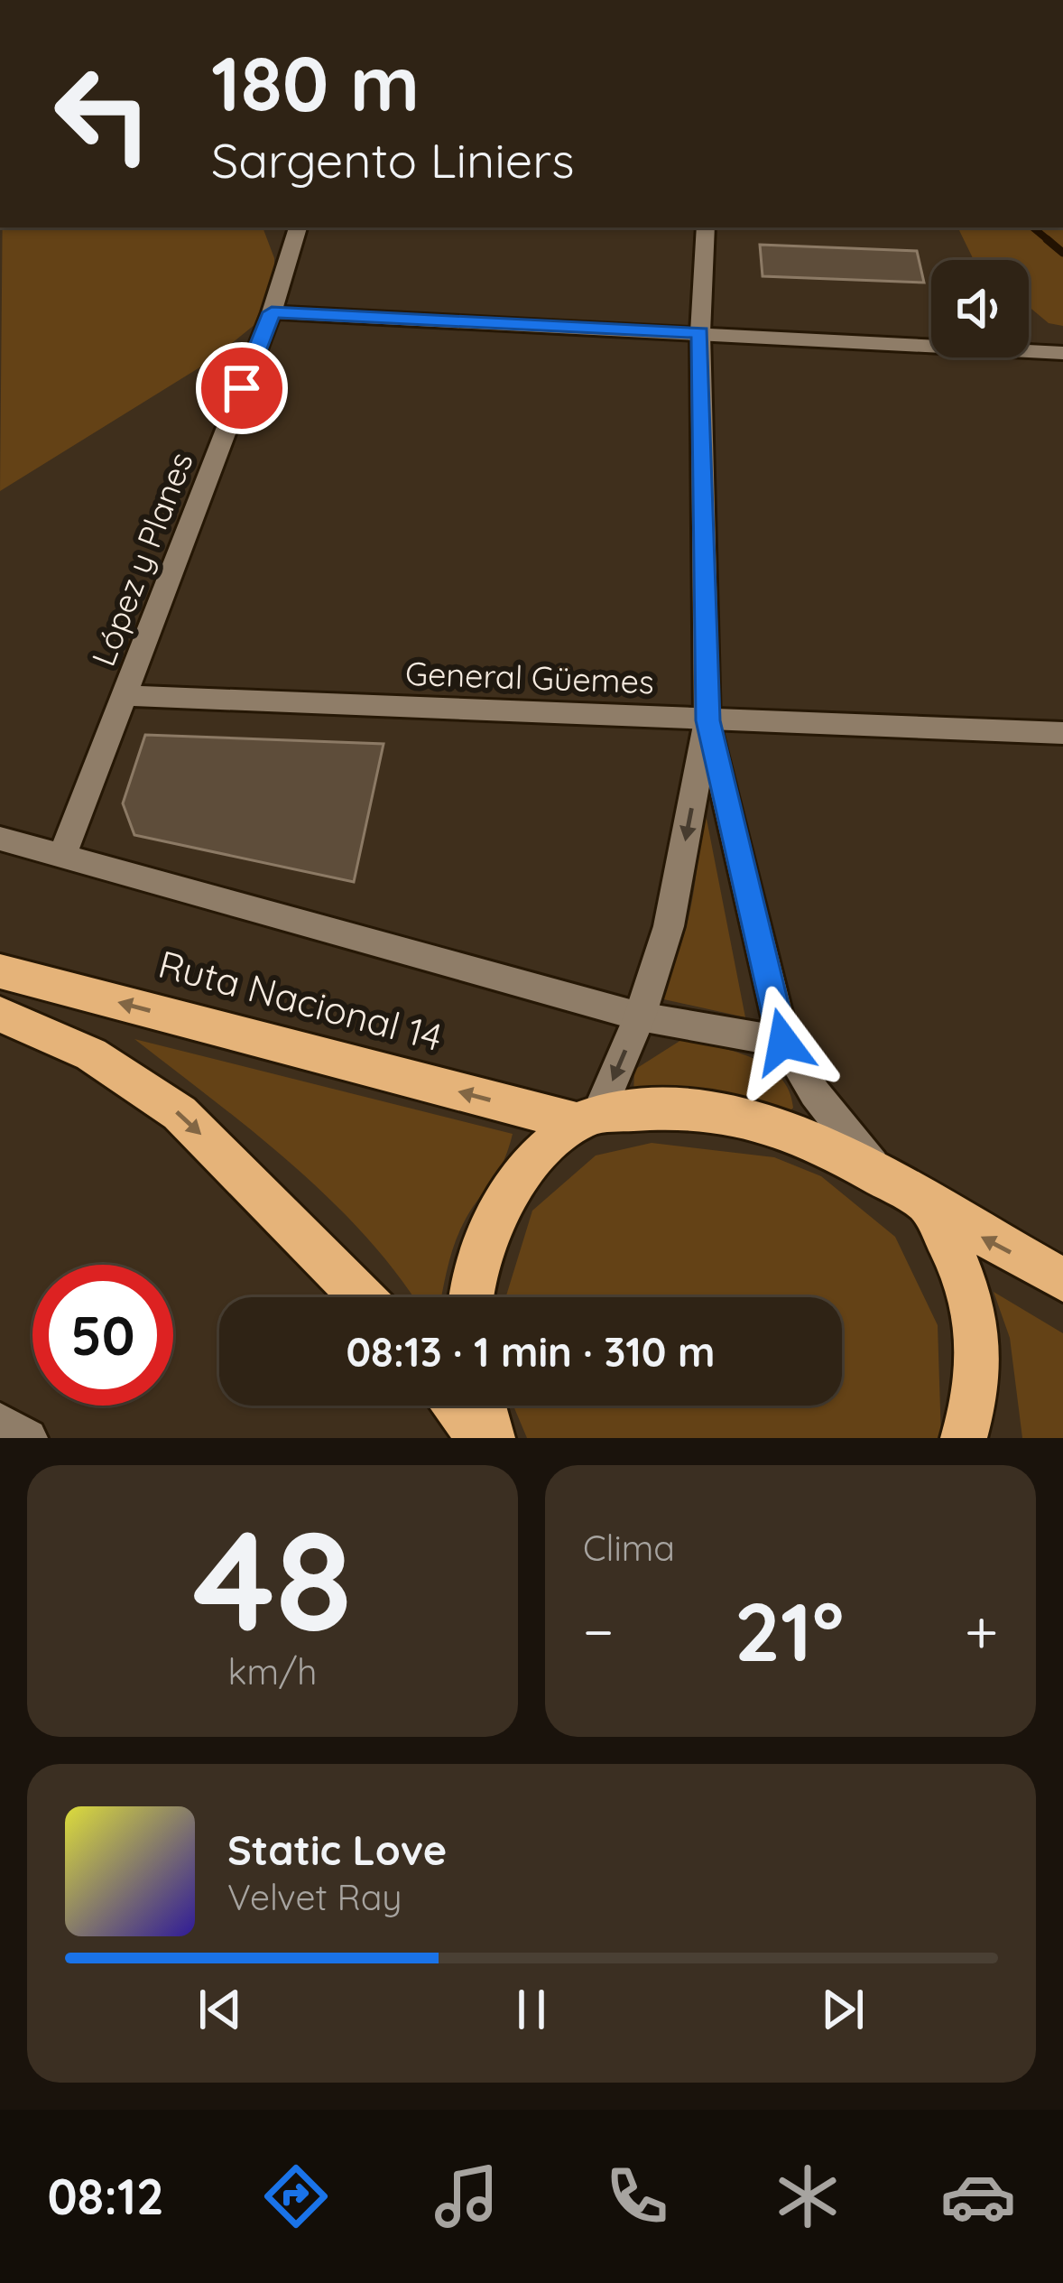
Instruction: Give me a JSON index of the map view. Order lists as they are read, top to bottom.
{
  "streets": {
    "highway": ["Ruta Nacional 14"],
    "street": ["López y Planes", "General Güemes"]
  },
  "crossings": [
    ["López y Planes", "General Güemes"]
  ],
  "page": {
    "turn": ["180 m", "Sargento Liniers"],
    "limit": "50",
    "trip": "08:13 · 1 min · 310 m",
    "tile": [
      ["48", "km/h"],
      "Clima"
    ],
    "heat": ["−", "21°", "+"],
    "song": ["Static Love", "Velvet Ray"],
    "tabs": "08:12"
  }
}
